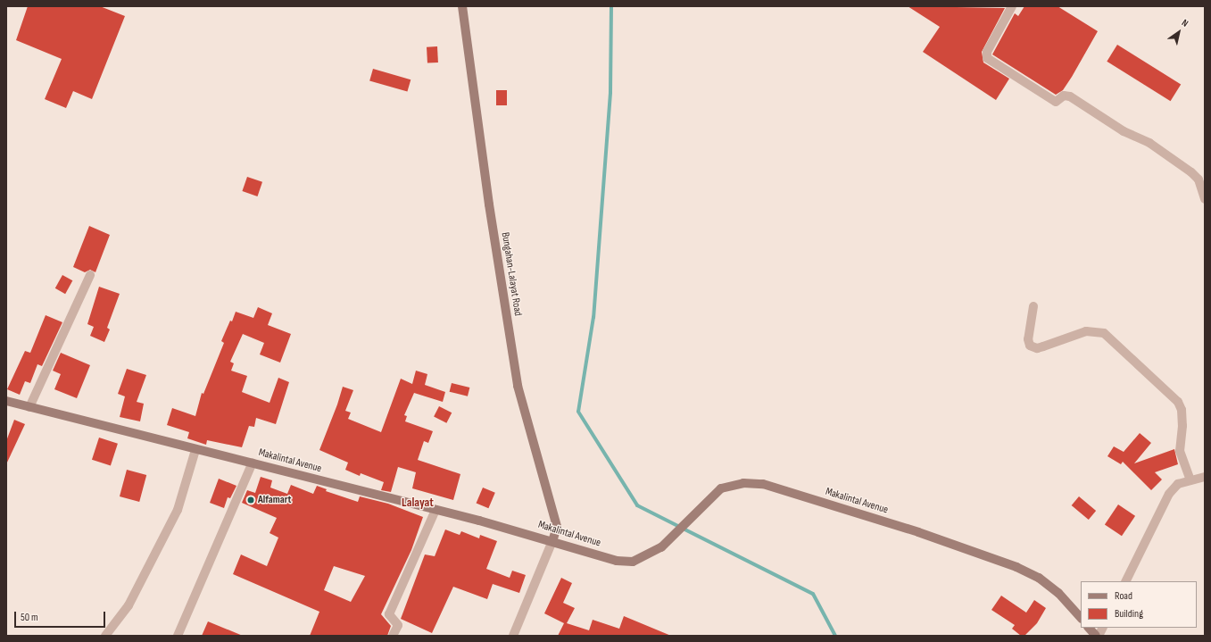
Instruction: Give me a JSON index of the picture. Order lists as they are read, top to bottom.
{
  "streets": {
    "main road": ["Bungahan-Lalayat Road", "Makalintal Avenue"]
  },
  "crossings": [
    ["Bungahan-Lalayat Road", "Makalintal Avenue"]
  ],
  "districts": ["Lalayat"],
  "places": ["Alfamart"],
  "legend": ["Road", "Building"],
  "scale_bar": "50 m",
  "north": "top right"
}
